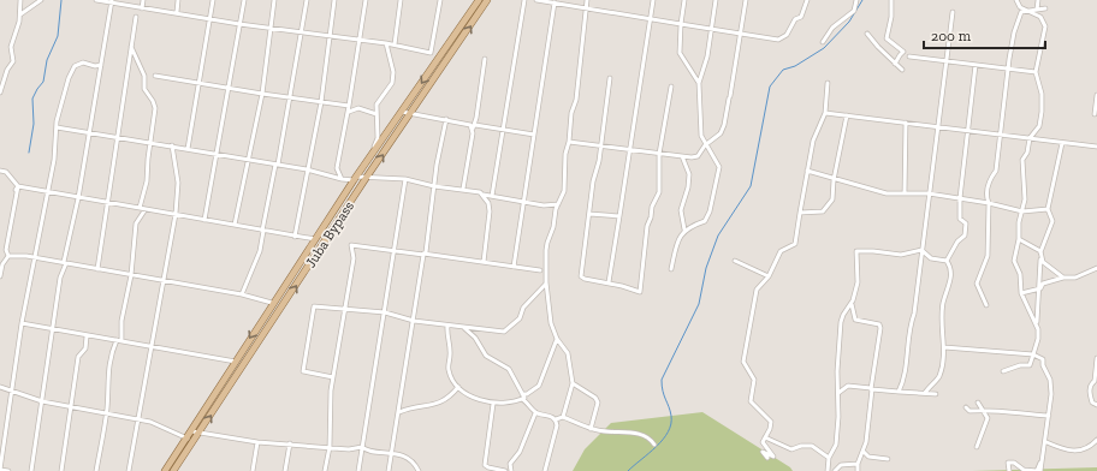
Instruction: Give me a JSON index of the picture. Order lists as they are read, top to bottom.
{
  "streets": {
    "main road": ["Juba Bypass"]
  },
  "scale_bar": "200 m"
}
